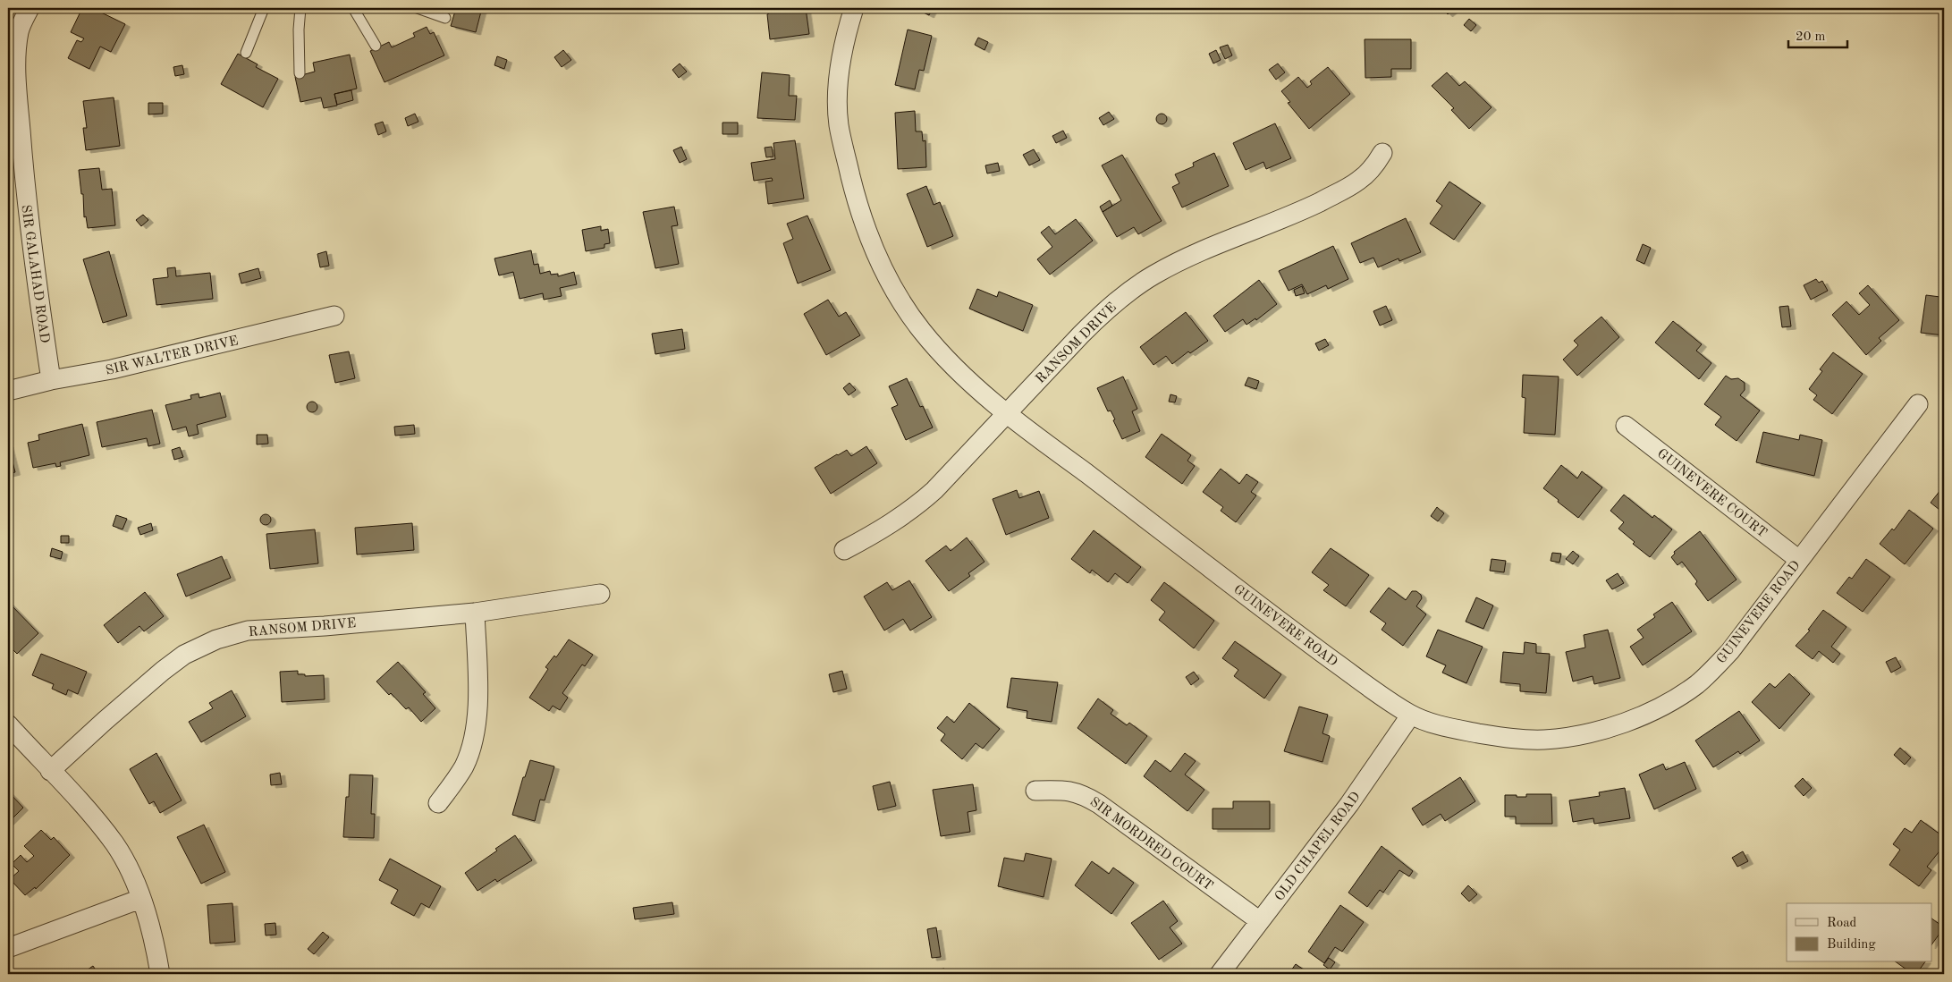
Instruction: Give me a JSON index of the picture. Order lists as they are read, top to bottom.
{
  "streets": {
    "street": [
      "SIR GALAHAD ROAD",
      "RANSOM DRIVE",
      "SIR WALTER DRIVE",
      "GUINEVERE COURT",
      "GUINEVERE ROAD",
      "SIR MORDRED COURT",
      "OLD CHAPEL ROAD"
    ]
  },
  "crossings": [
    ["SIR GALAHAD ROAD", "SIR WALTER DRIVE"],
    ["RANSOM DRIVE", "GUINEVERE ROAD"],
    ["GUINEVERE COURT", "GUINEVERE ROAD"],
    ["GUINEVERE ROAD", "OLD CHAPEL ROAD"],
    ["SIR MORDRED COURT", "OLD CHAPEL ROAD"]
  ],
  "legend": ["Road", "Building"],
  "scale_bar": "20 m"
}
